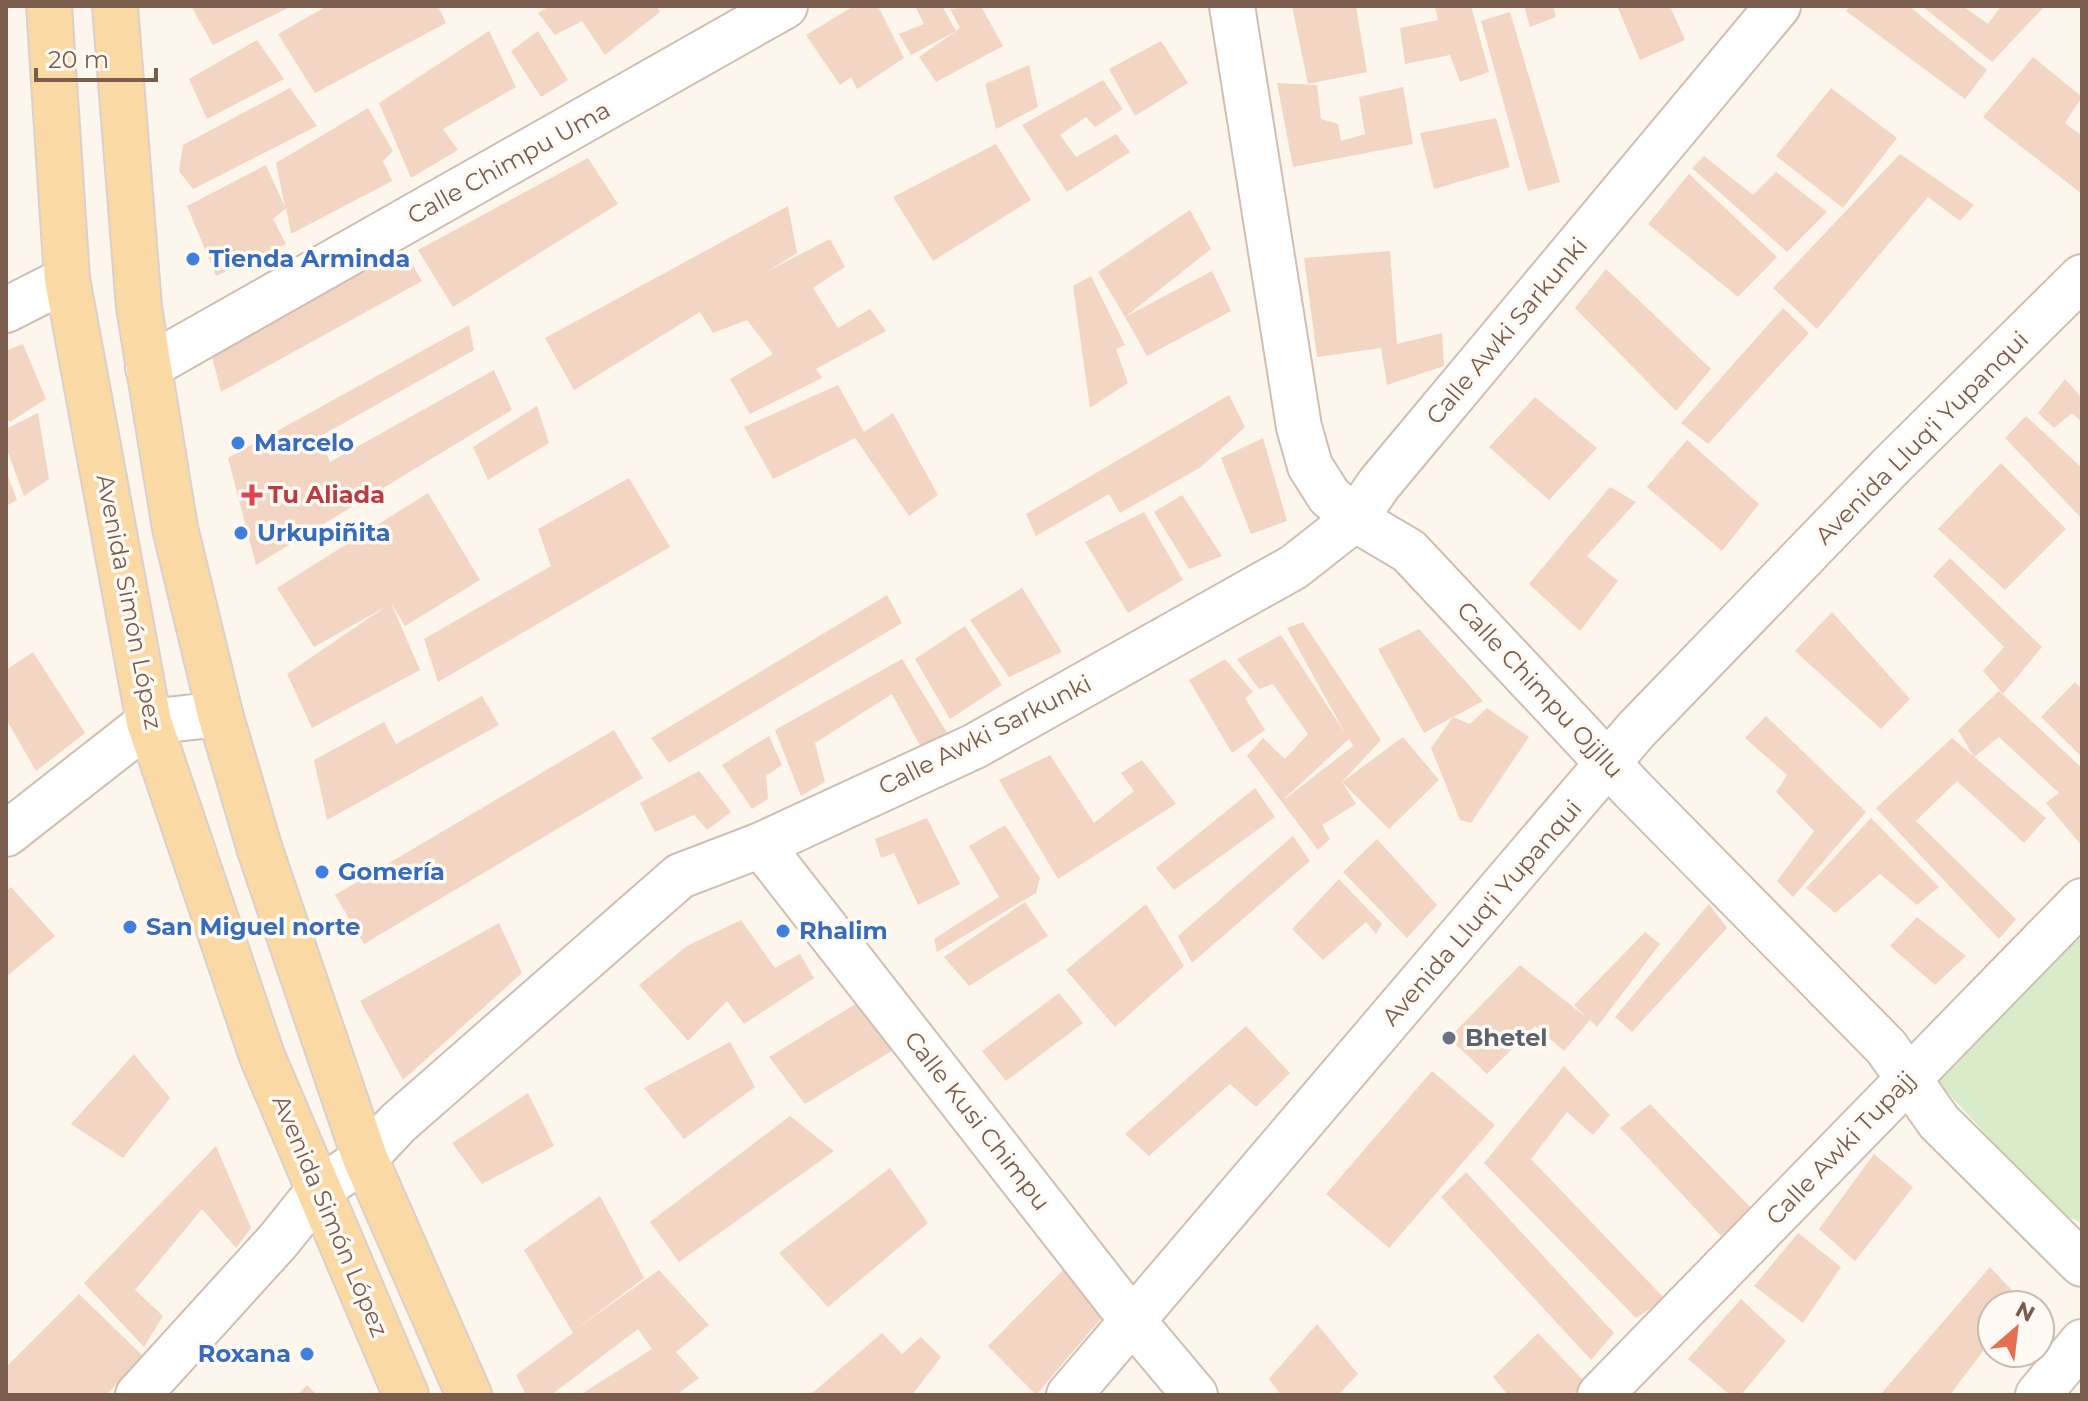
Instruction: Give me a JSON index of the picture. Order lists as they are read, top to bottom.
{
  "streets": {
    "main road": ["Avenida Simón López"],
    "street": [
      "Calle Chimpu Uma",
      "Calle Awki Sarkunki",
      "Avenida Lluq'i Yupanqui",
      "Calle Chimpu Ojjllu",
      "Calle Kusi Chimpu",
      "Calle Awki Tupajj"
    ]
  },
  "crossings": [
    ["Calle Awki Sarkunki", "Avenida Simón López"],
    ["Calle Awki Sarkunki", "Calle Chimpu Ojjllu"],
    ["Calle Awki Sarkunki", "Calle Kusi Chimpu"],
    ["Avenida Lluq'i Yupanqui", "Calle Chimpu Ojjllu"],
    ["Avenida Lluq'i Yupanqui", "Calle Kusi Chimpu"],
    ["Calle Chimpu Ojjllu", "Calle Awki Tupajj"]
  ],
  "places": {
    "other": [
      "Tienda Arminda",
      "Marcelo",
      "Urkupiñita",
      "Gomería",
      "San Miguel norte",
      "Rhalim",
      "Bhetel",
      "Roxana"
    ],
    "health": ["Tu Aliada"]
  },
  "scale_bar": "20 m",
  "north": "top right"
}
